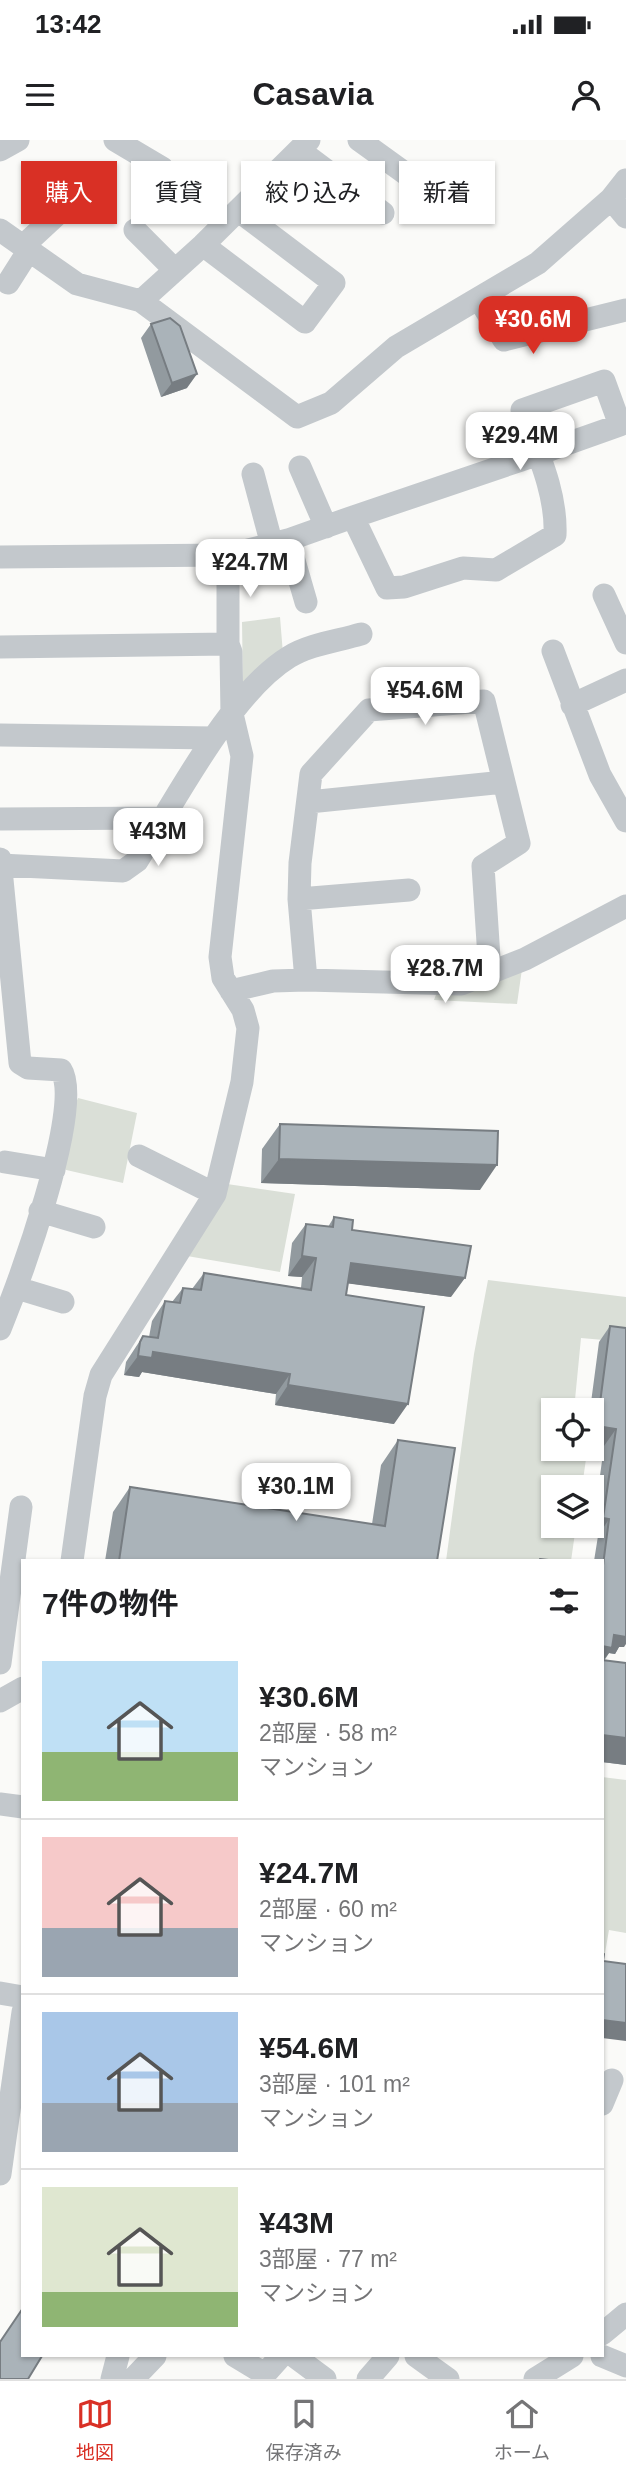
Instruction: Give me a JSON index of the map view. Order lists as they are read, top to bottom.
{
  "page": {
    "status": "13:42",
    "header": "Casavia",
    "chip": [
      "購入",
      "賃貸",
      "絞り込み",
      "新着"
    ],
    "price": [
      "¥30.6M",
      "¥29.4M",
      "¥24.7M",
      "¥54.6M",
      "¥43M",
      "¥28.7M",
      "¥30.1M"
    ],
    "heading": "7件の物件",
    "list": [
      {
        "name": "¥30.6M",
        "note": "2部屋 · 58 m² · マンション"
      },
      {
        "name": "¥24.7M",
        "note": "2部屋 · 60 m² · マンション"
      },
      {
        "name": "¥54.6M",
        "note": "3部屋 · 101 m² · マンション"
      },
      {
        "name": "¥43M",
        "note": "3部屋 · 77 m² · マンション"
      }
    ],
    "tabs": ["地図", "保存済み", "ホーム"]
  }
}
